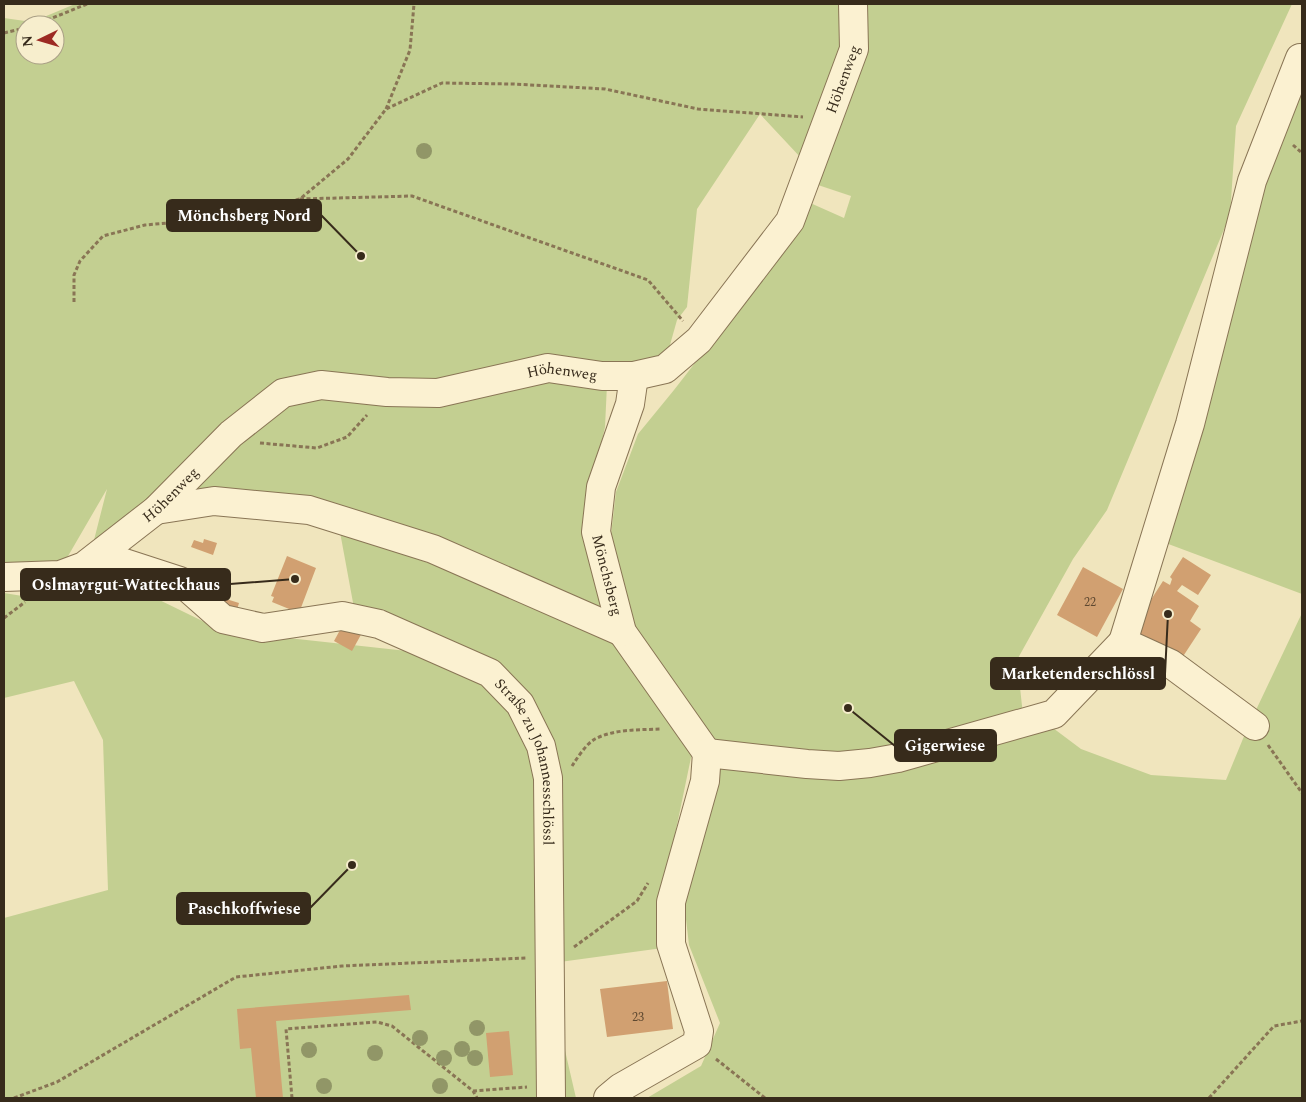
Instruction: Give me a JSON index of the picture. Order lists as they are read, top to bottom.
{
  "streets": {
    "street": ["Höhenweg", "Mönchsberg", "Straße zu Johannesschlössl"]
  },
  "crossings": [
    ["Höhenweg", "Mönchsberg"],
    ["Höhenweg", "Straße zu Johannesschlössl"]
  ],
  "places": [
    "Mönchsberg Nord",
    "Oslmayrgut-Watteckhaus",
    "Marketenderschlössl",
    "Gigerwiese",
    "Paschkoffwiese"
  ],
  "house_numbers": ["22", "23"],
  "north": "left"
}
